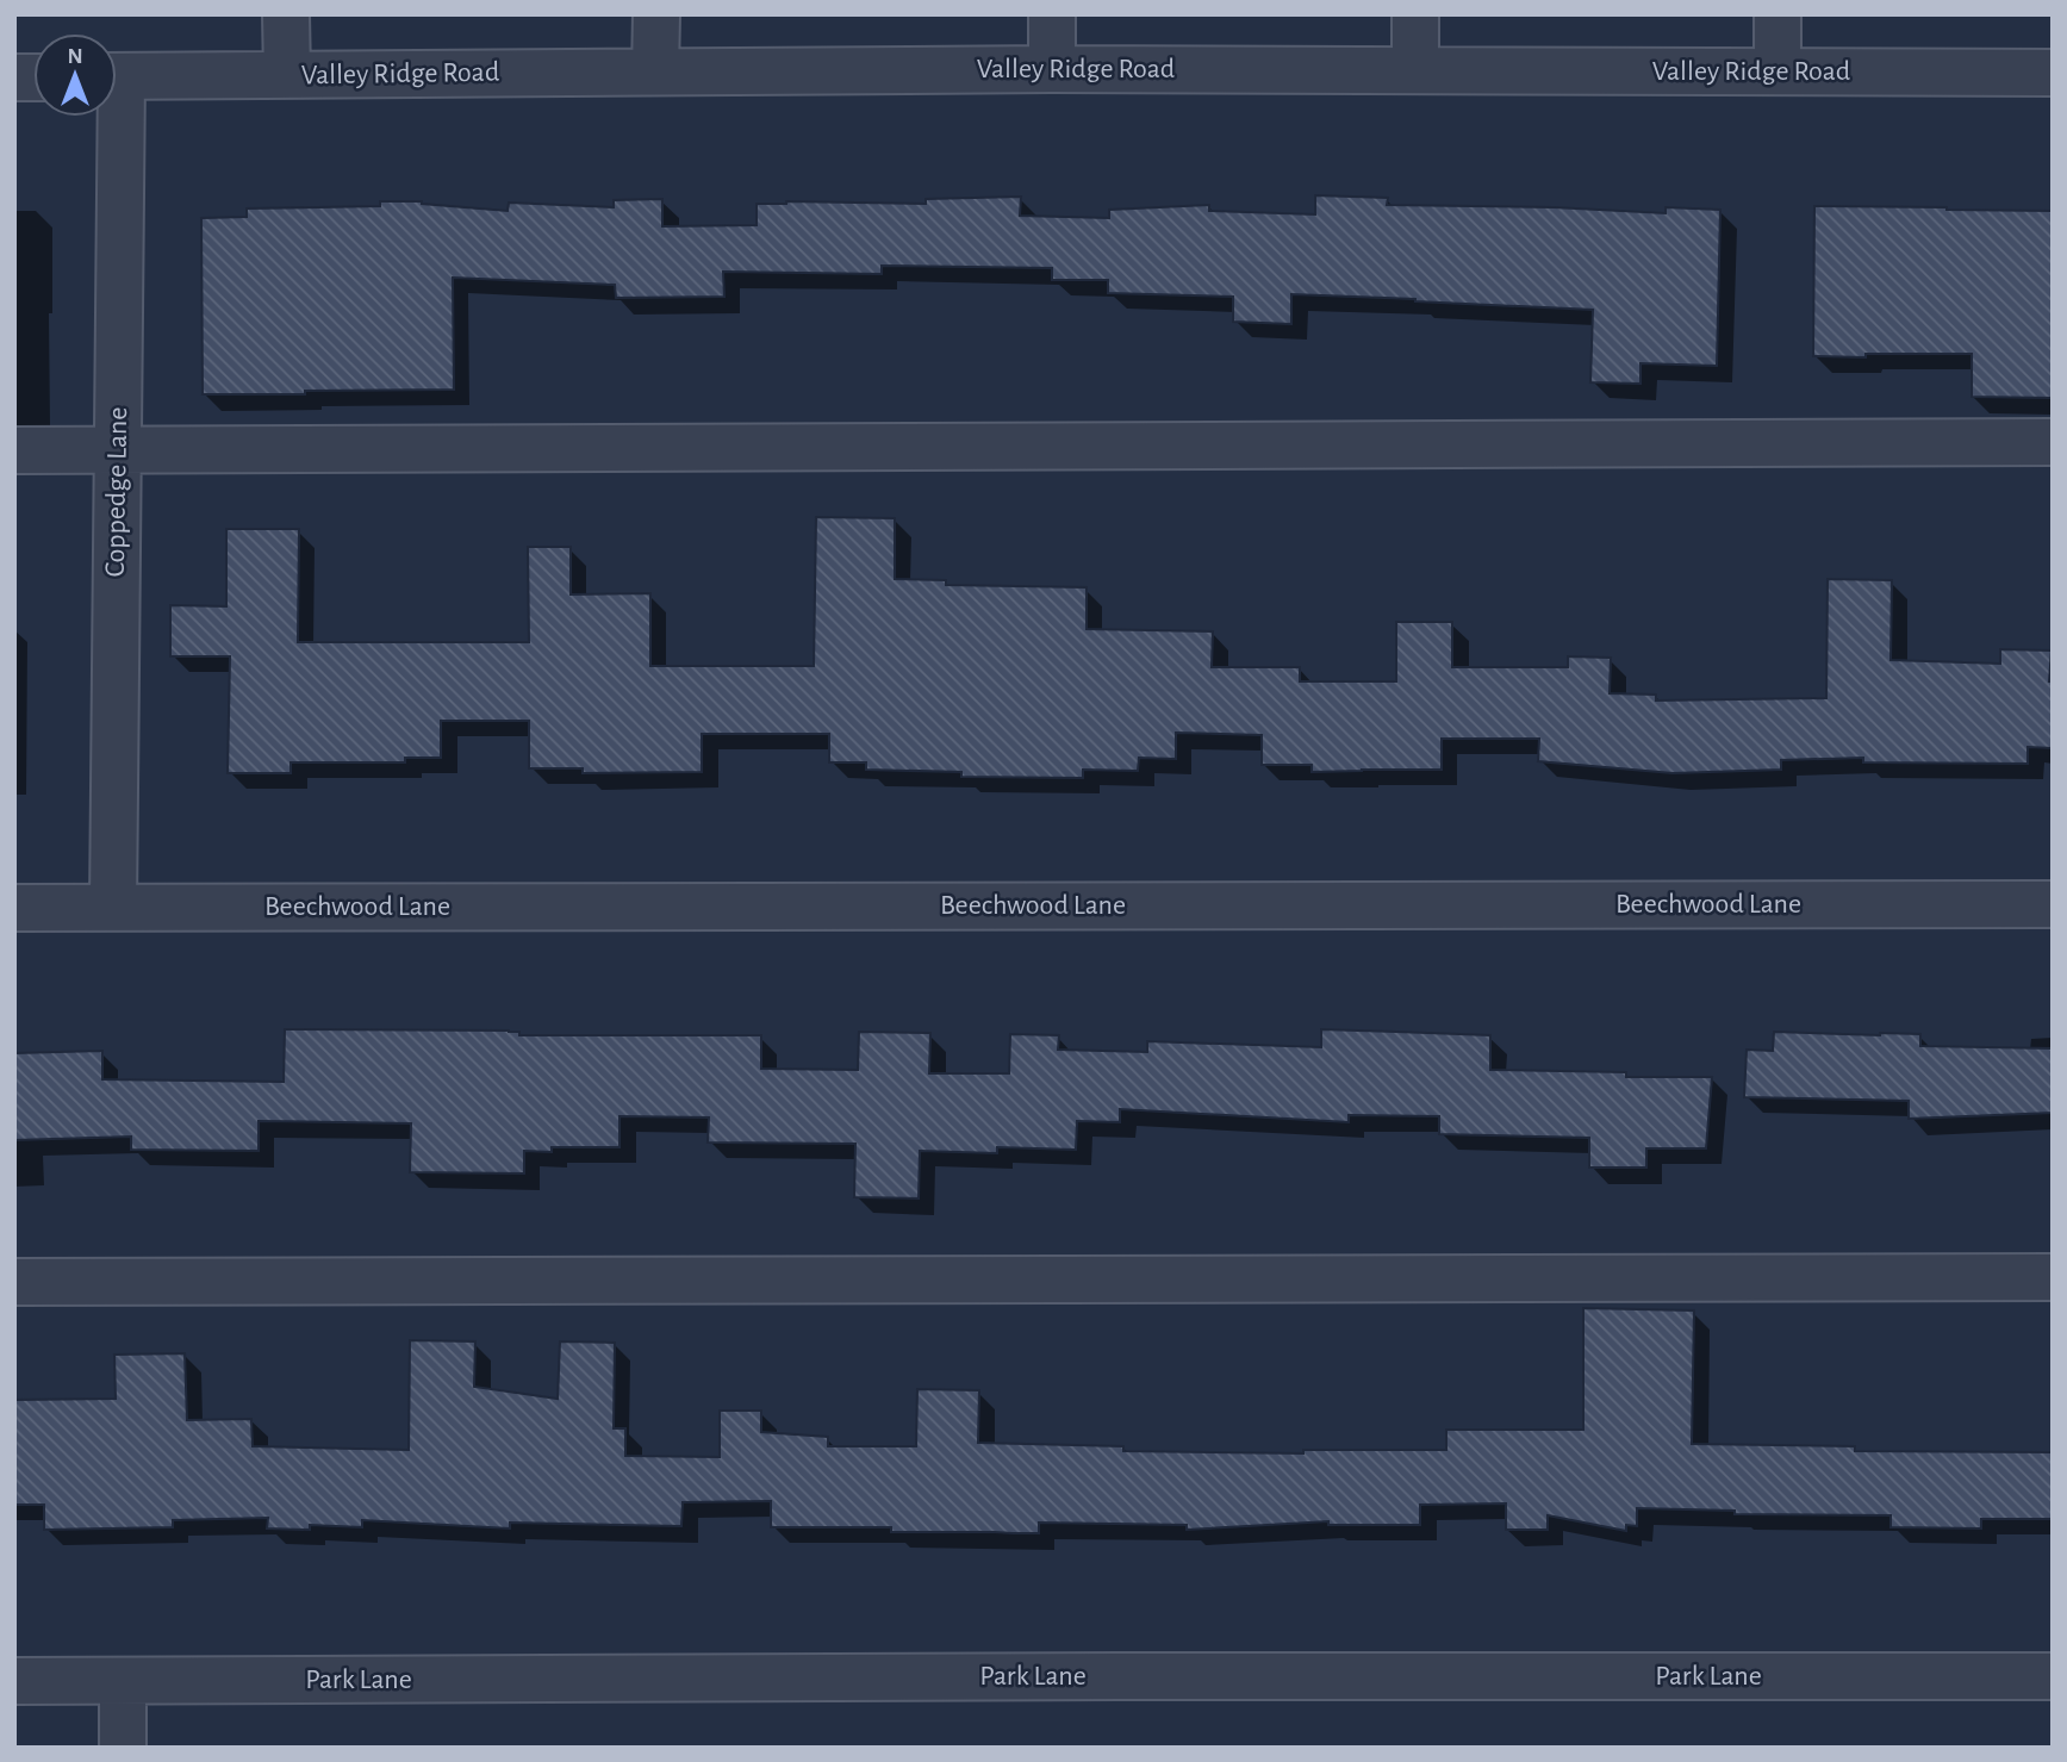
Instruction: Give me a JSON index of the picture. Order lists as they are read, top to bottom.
{
  "streets": {
    "street": [
      "Valley Ridge Road",
      "Coppedge Lane",
      "Beechwood Lane",
      "Park Lane"
    ]
  },
  "crossings": [
    ["Coppedge Lane", "Beechwood Lane"]
  ],
  "north": "top"
}
